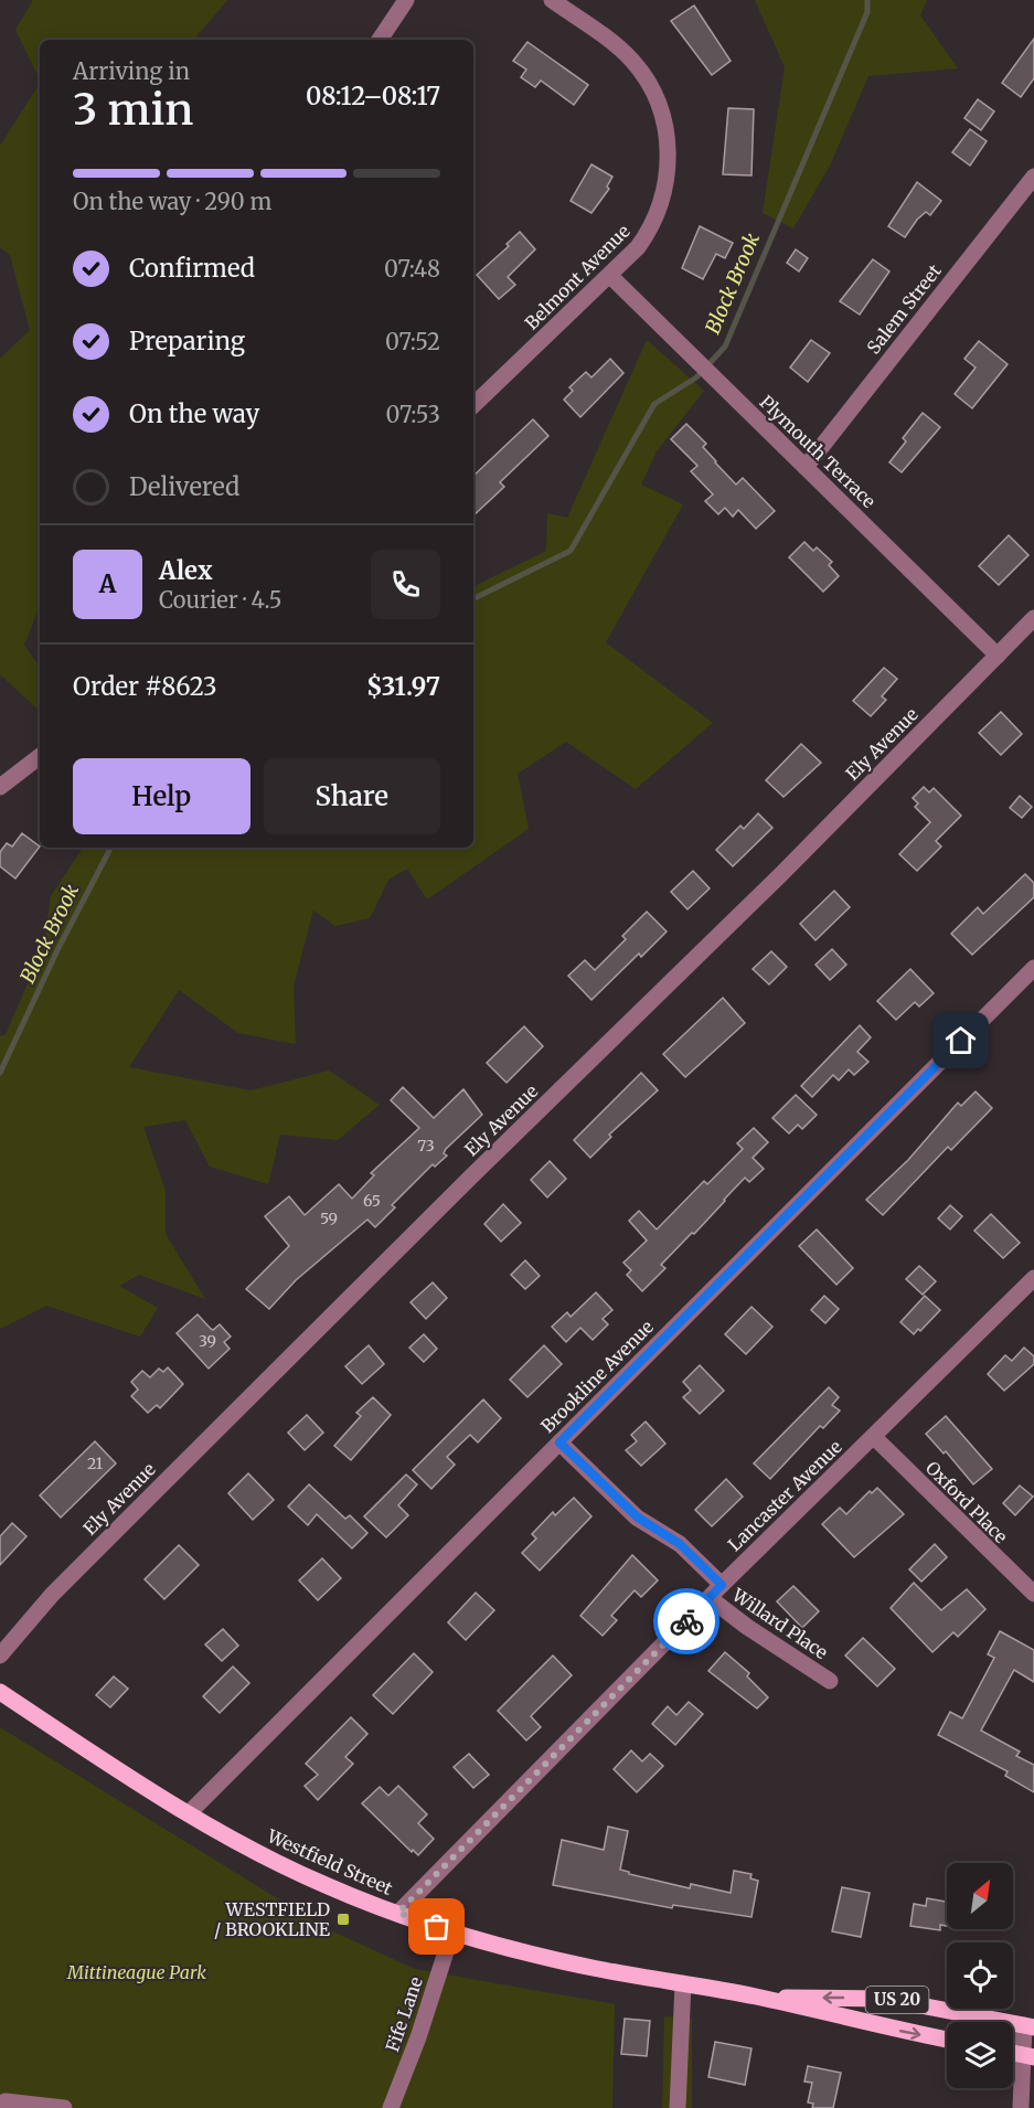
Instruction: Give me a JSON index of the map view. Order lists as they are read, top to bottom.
{
  "streets": {
    "main road": ["Westfield Street", "US 20"],
    "street": [
      "Belmont Avenue",
      "Salem Street",
      "Plymouth Terrace",
      "Ely Avenue",
      "Brookline Avenue",
      "Lancaster Avenue",
      "Oxford Place",
      "Willard Place",
      "Fife Lane"
    ]
  },
  "crossings": [
    ["Belmont Avenue", "Plymouth Terrace"],
    ["Salem Street", "Plymouth Terrace"],
    ["Plymouth Terrace", "Ely Avenue"],
    ["Brookline Avenue", "Willard Place"],
    ["Brookline Avenue", "Westfield Street"],
    ["Lancaster Avenue", "Oxford Place"],
    ["Lancaster Avenue", "Willard Place"],
    ["Lancaster Avenue", "Westfield Street"],
    ["Westfield Street", "Fife Lane"]
  ],
  "water": ["Block Brook"],
  "parks": ["Mittineague Park"],
  "places": {
    "transit": ["WESTFIELD / BROOKLINE"]
  },
  "house_numbers": [
    "73",
    "65",
    "59",
    "39",
    "21"
  ],
  "north": "top right",
  "page": {
    "heading": ["3 min", "Arriving in", "08:12–08:17"],
    "panel": [
      "Alex",
      "Courier · 4.5",
      "Order #8623",
      "$31.97"
    ],
    "bar": "On the way · 290 m",
    "list": [
      ["Confirmed", "07:48"],
      ["Preparing", "07:52"],
      ["On the way", "07:53"],
      "Delivered"
    ],
    "round": "A",
    "buttons": ["Help", "Share"]
  }
}
